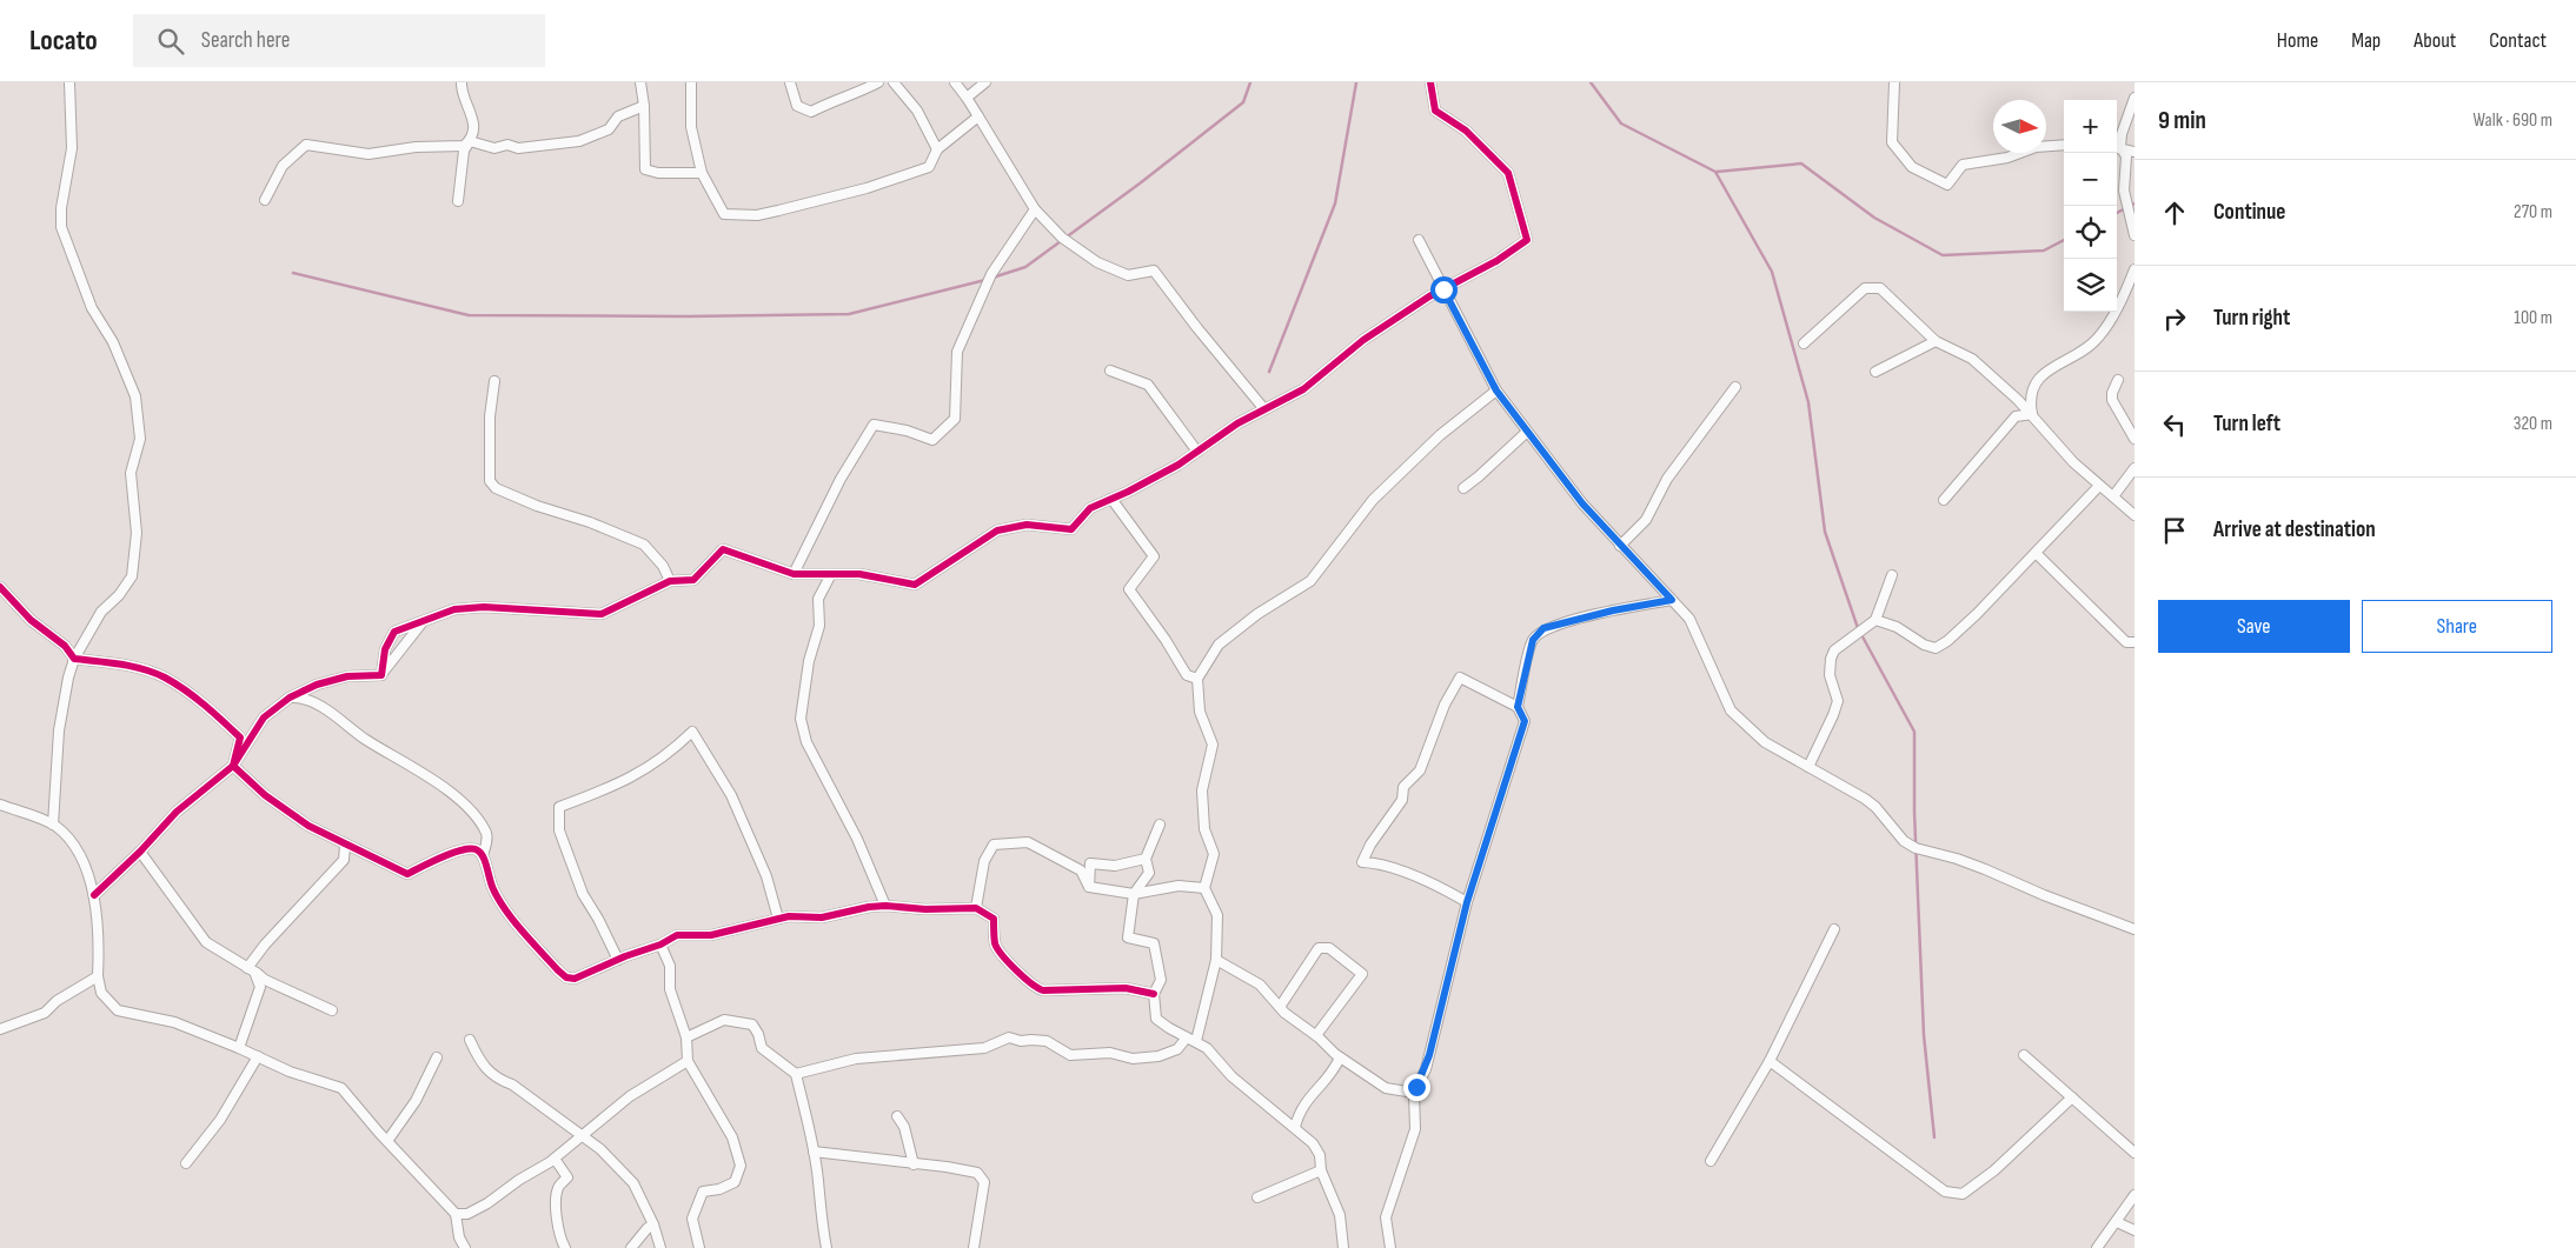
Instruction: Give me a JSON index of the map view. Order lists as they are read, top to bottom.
{
  "north": "right",
  "page": {
    "header": "Locato",
    "search": "Search here",
    "nav": [
      "Home",
      "Map",
      "About",
      "Contact"
    ],
    "heading": ["9 min", "Walk · 690 m"],
    "map_buttons": ["+", "−"],
    "list": [
      ["Continue", "270 m"],
      ["Turn right", "100 m"],
      ["Turn left", "320 m"],
      "Arrive at destination"
    ],
    "buttons": ["Save", "Share"]
  }
}
